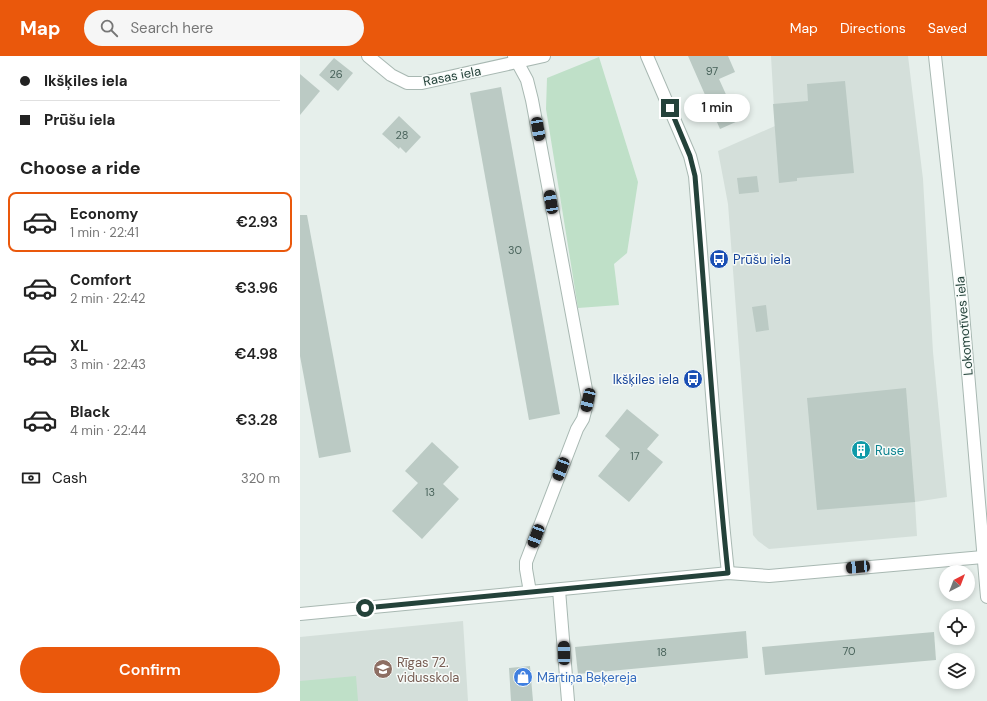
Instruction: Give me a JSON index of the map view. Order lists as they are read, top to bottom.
{
  "streets": {
    "street": ["Rasas iela", "Lokomotīves iela"]
  },
  "places": {
    "bus stop": ["Prūšu iela", "Ikšķiles iela"],
    "building": ["Ruse"],
    "school or university": ["Rīgas 72. vidusskola"],
    "shop": ["Mārtiņa Beķereja"]
  },
  "house_numbers": [
    "97",
    "26",
    "28",
    "30",
    "17",
    "13",
    "70",
    "18"
  ],
  "north": "top right",
  "page": {
    "header": "Map",
    "search": "Search here",
    "nav": ["Map", "Directions", "Saved"],
    "banner": ["Ikšķiles iela", "Prūšu iela"],
    "bubble": "1 min",
    "heading": "Choose a ride",
    "list": [
      {
        "name": "Economy",
        "note": "1 min · 22:41",
        "value": "€2.93"
      },
      {
        "name": "Comfort",
        "note": "2 min · 22:42",
        "value": "€3.96"
      },
      {
        "name": "XL",
        "note": "3 min · 22:43",
        "value": "€4.98"
      },
      {
        "name": "Black",
        "note": "4 min · 22:44",
        "value": "€3.28"
      }
    ],
    "pay": ["Cash", "320 m"],
    "buttons": "Confirm"
  }
}
